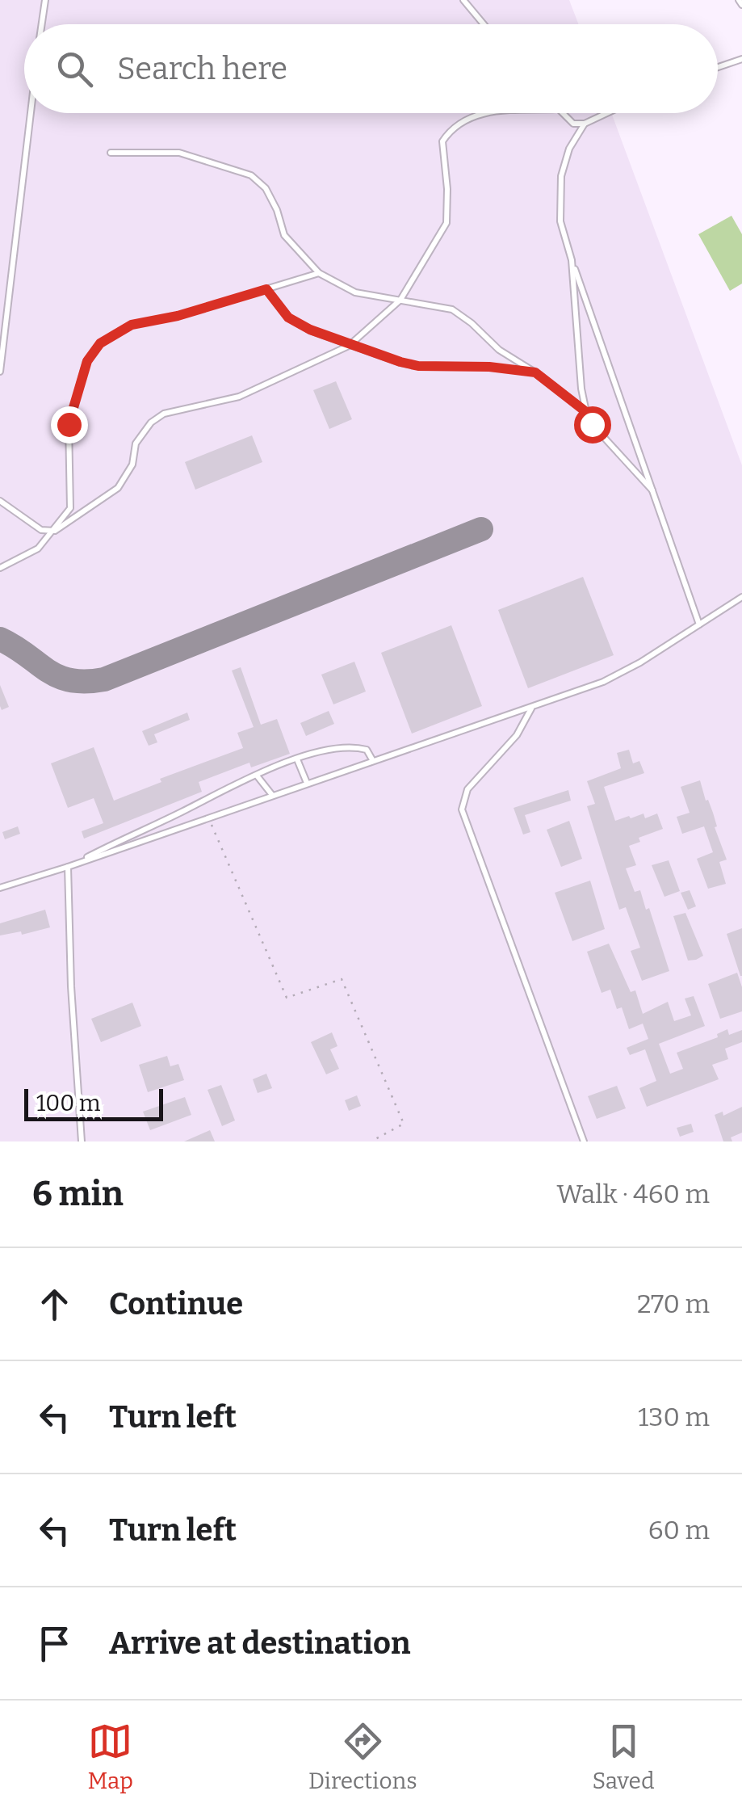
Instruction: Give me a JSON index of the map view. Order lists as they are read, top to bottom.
{
  "scale_bar": "100 m",
  "page": {
    "search": "Search here",
    "scale": "100 m",
    "heading": ["6 min", "Walk · 460 m"],
    "list": [
      ["Continue", "270 m"],
      ["Turn left", "130 m"],
      ["Turn left", "60 m"],
      "Arrive at destination"
    ],
    "nav": ["Map", "Directions", "Saved"]
  }
}
